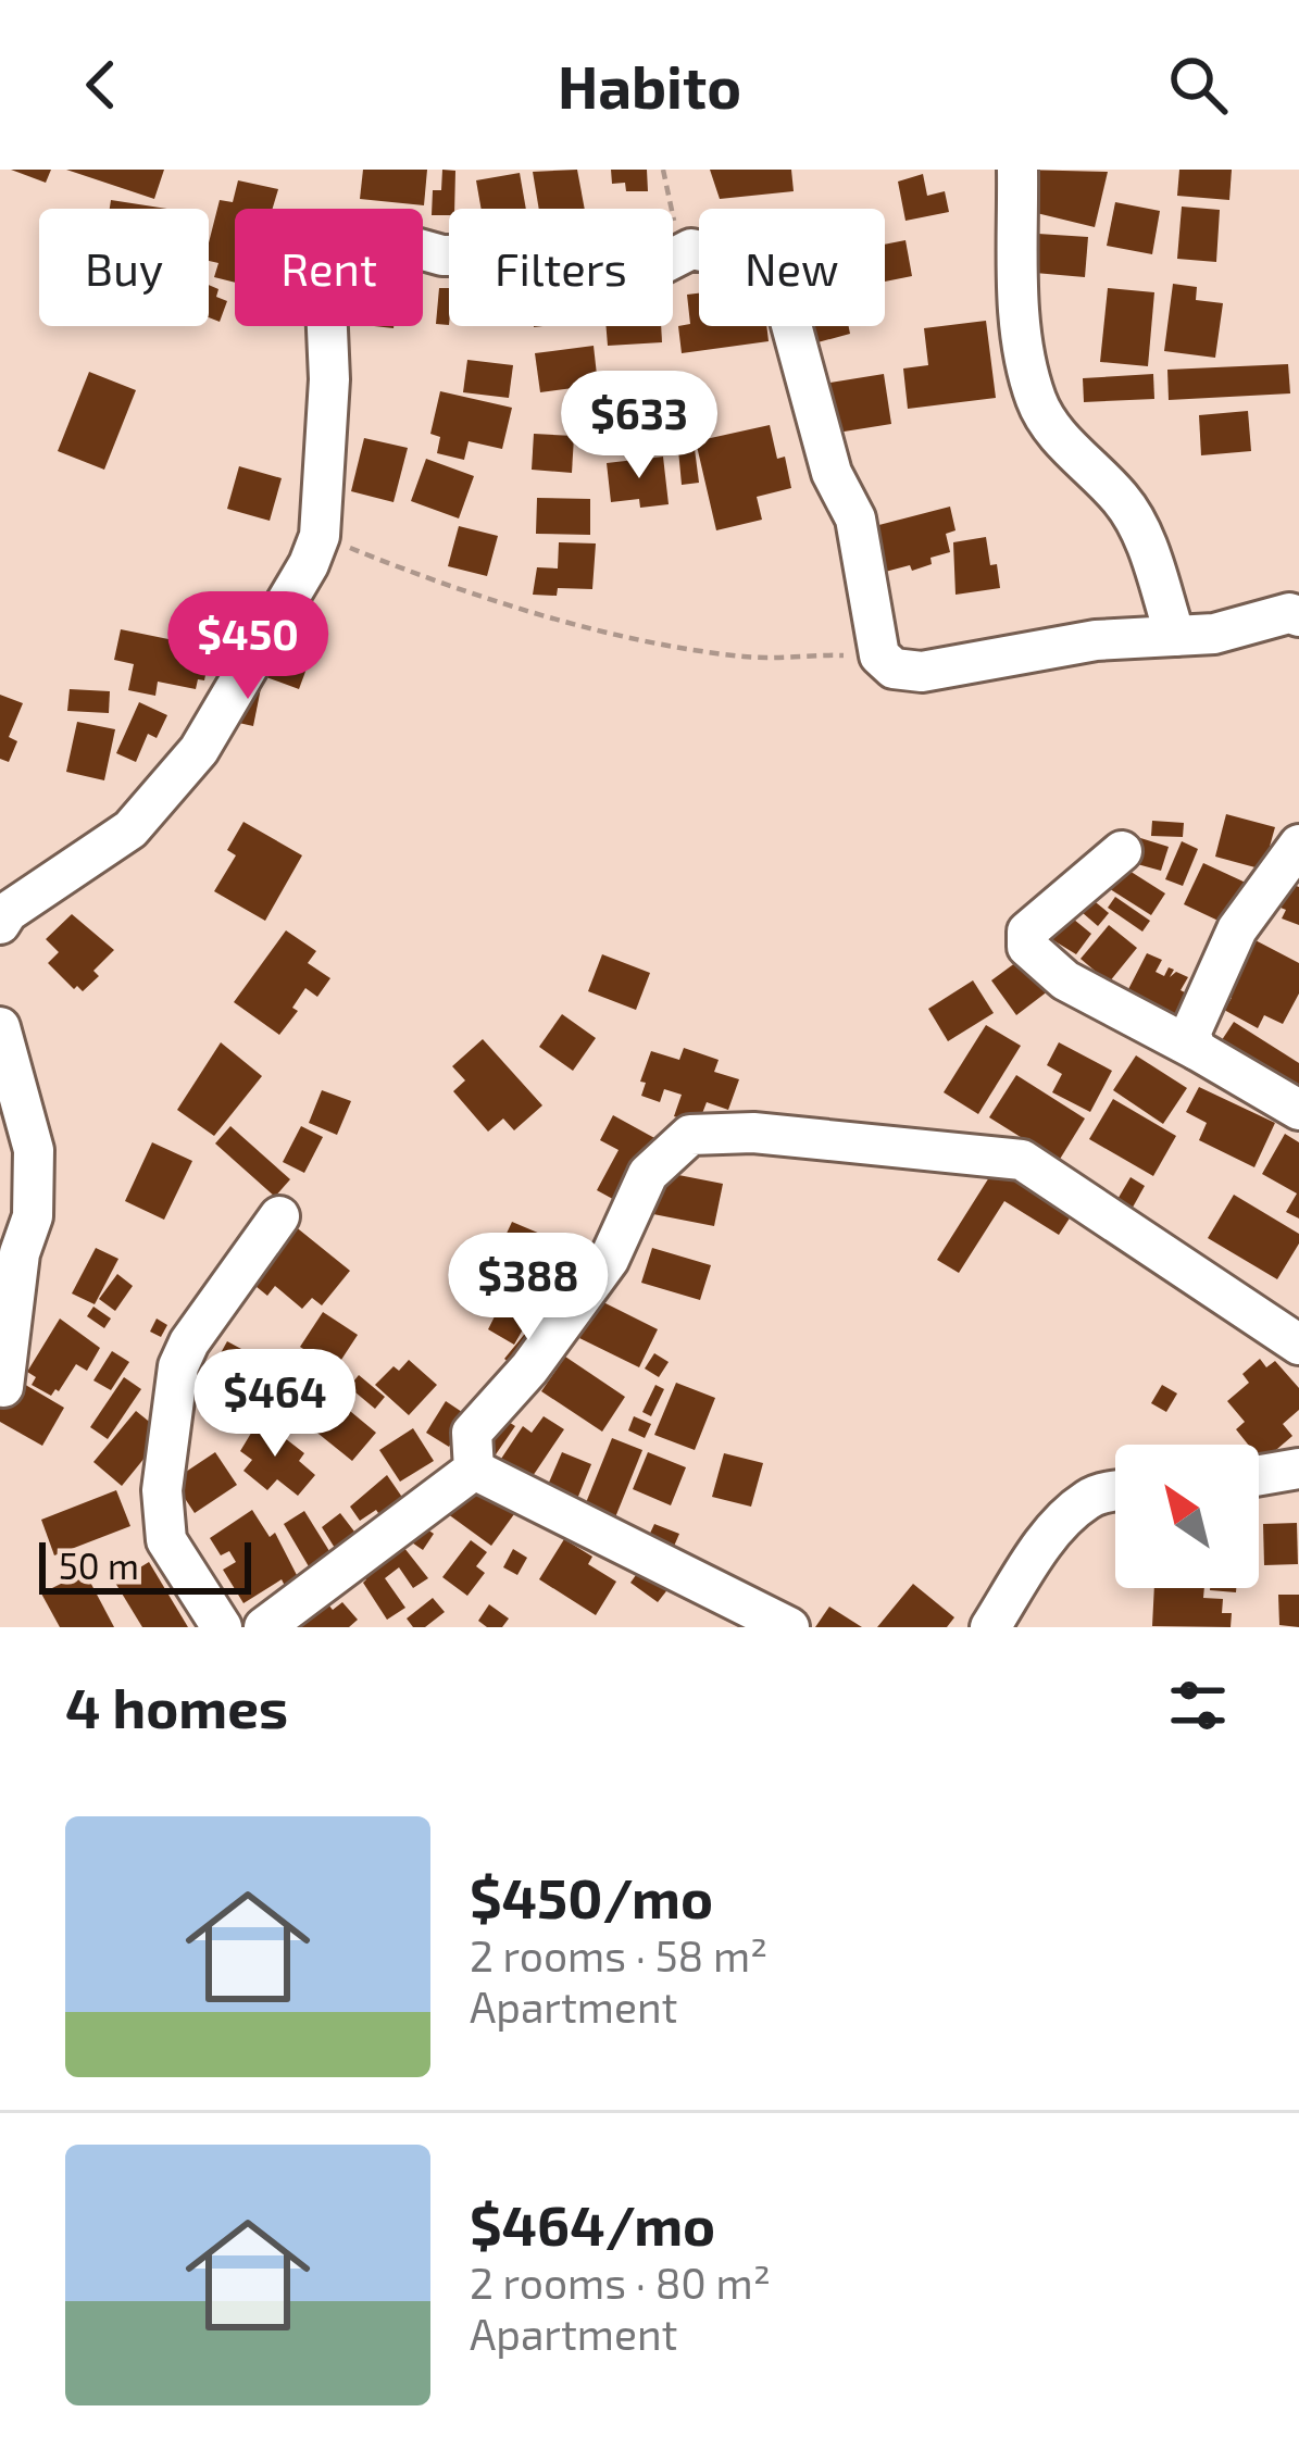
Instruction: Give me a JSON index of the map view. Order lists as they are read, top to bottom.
{
  "scale_bar": "50 m",
  "north": "top left",
  "page": {
    "header": "Habito",
    "chip": [
      "Buy",
      "Rent",
      "Filters",
      "New"
    ],
    "price": [
      "$633",
      "$450",
      "$388",
      "$464"
    ],
    "scale": "50 m",
    "heading": "4 homes",
    "list": [
      {
        "name": "$450/mo",
        "note": "2 rooms · 58 m² · Apartment"
      },
      {
        "name": "$464/mo",
        "note": "2 rooms · 80 m² · Apartment"
      }
    ]
  }
}
